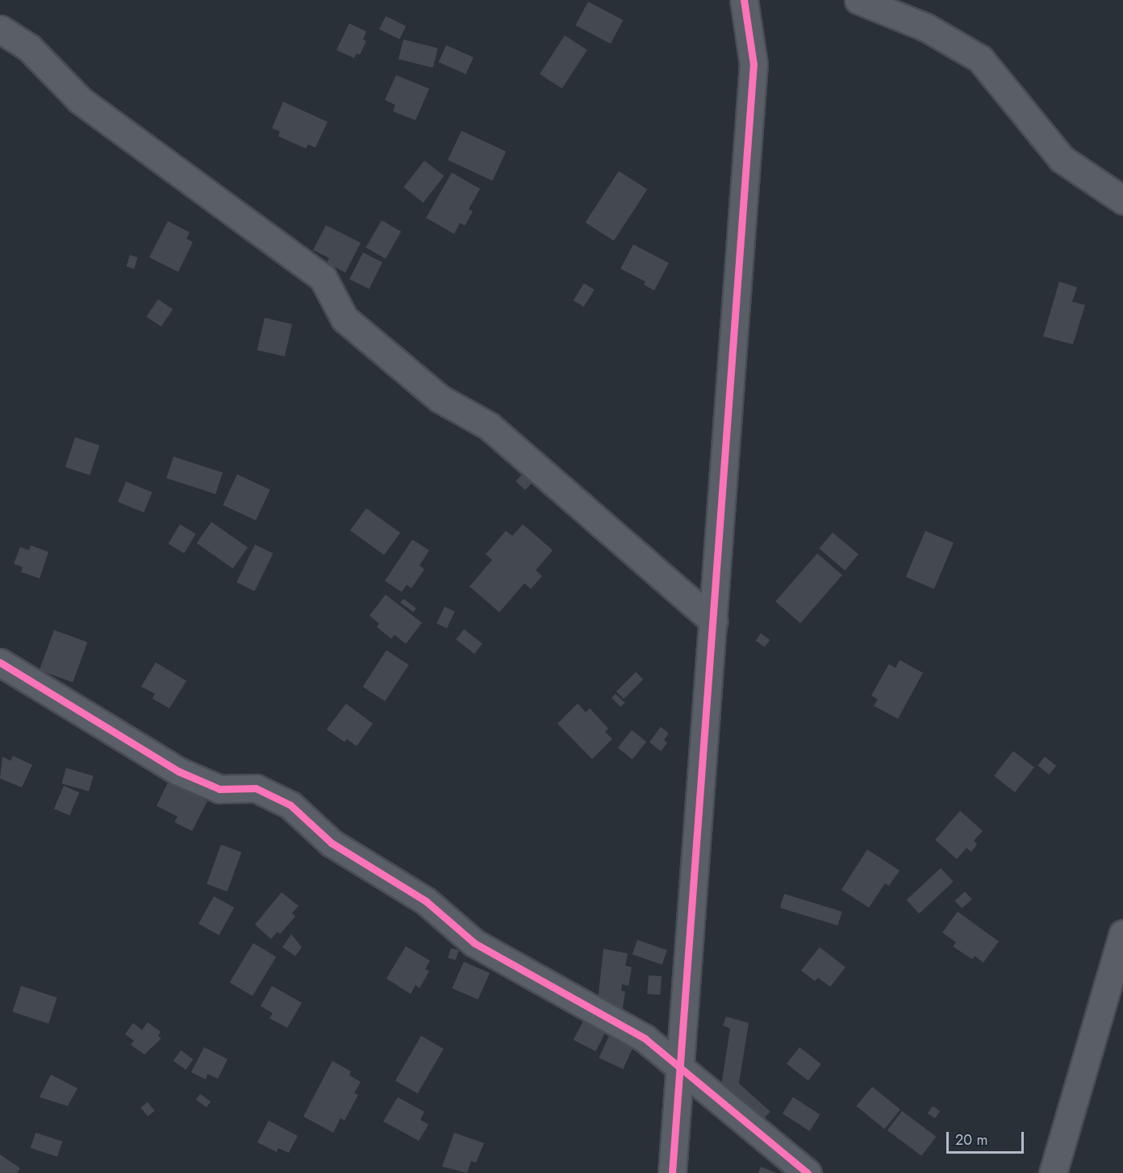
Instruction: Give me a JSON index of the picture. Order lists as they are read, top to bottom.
{
  "scale_bar": "20 m"
}
